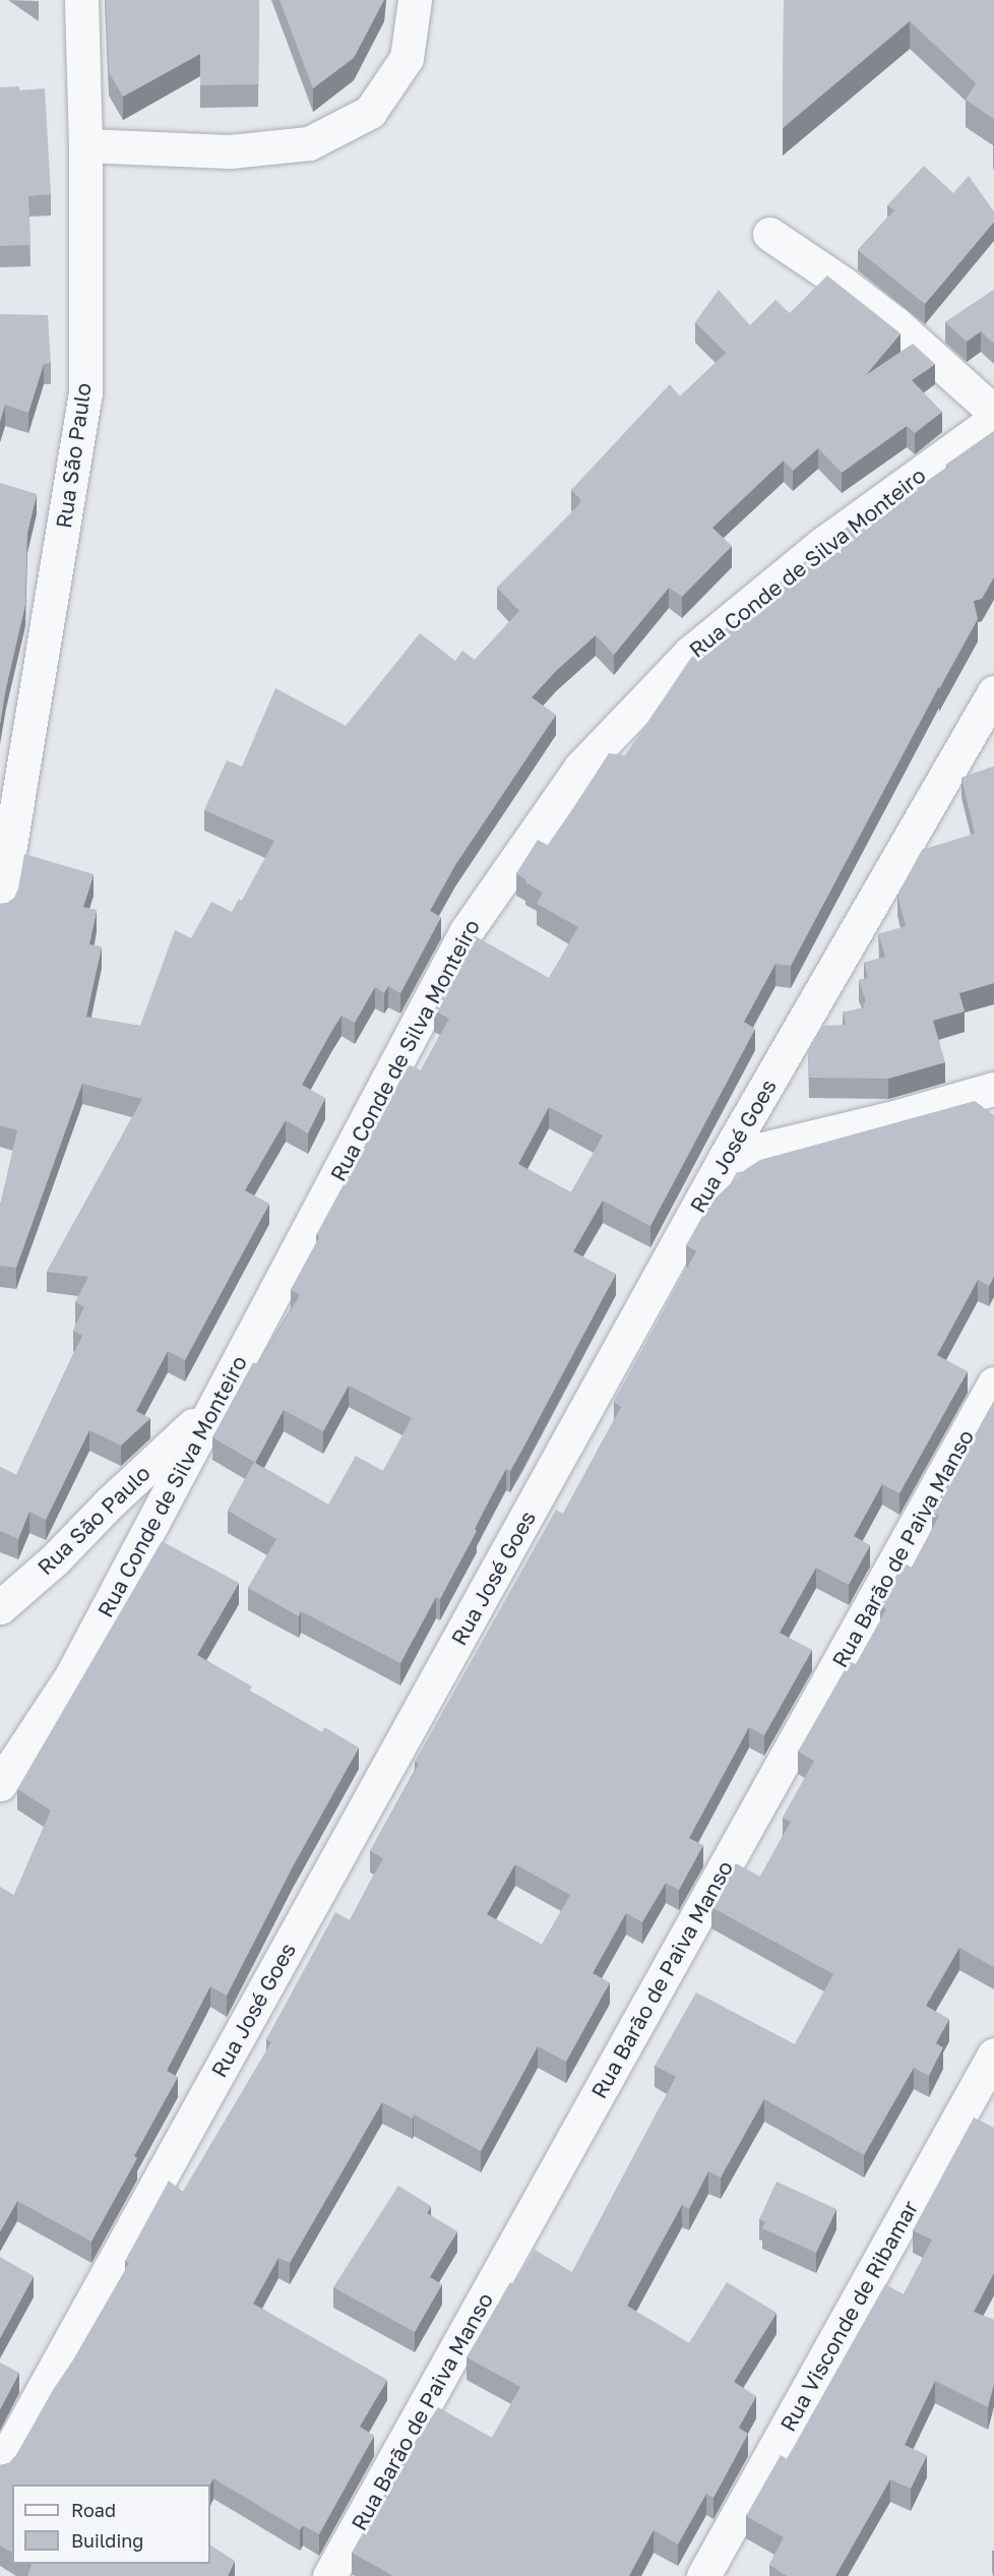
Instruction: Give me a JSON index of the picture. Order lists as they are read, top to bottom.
{
  "streets": {
    "street": [
      "Rua São Paulo",
      "Rua Conde de Silva Monteiro",
      "Rua José Goes",
      "Rua Barão de Paiva Manso",
      "Rua Visconde de Ribamar"
    ]
  },
  "crossings": [
    ["Rua São Paulo", "Rua Conde de Silva Monteiro"]
  ],
  "legend": ["Road", "Building"]
}
